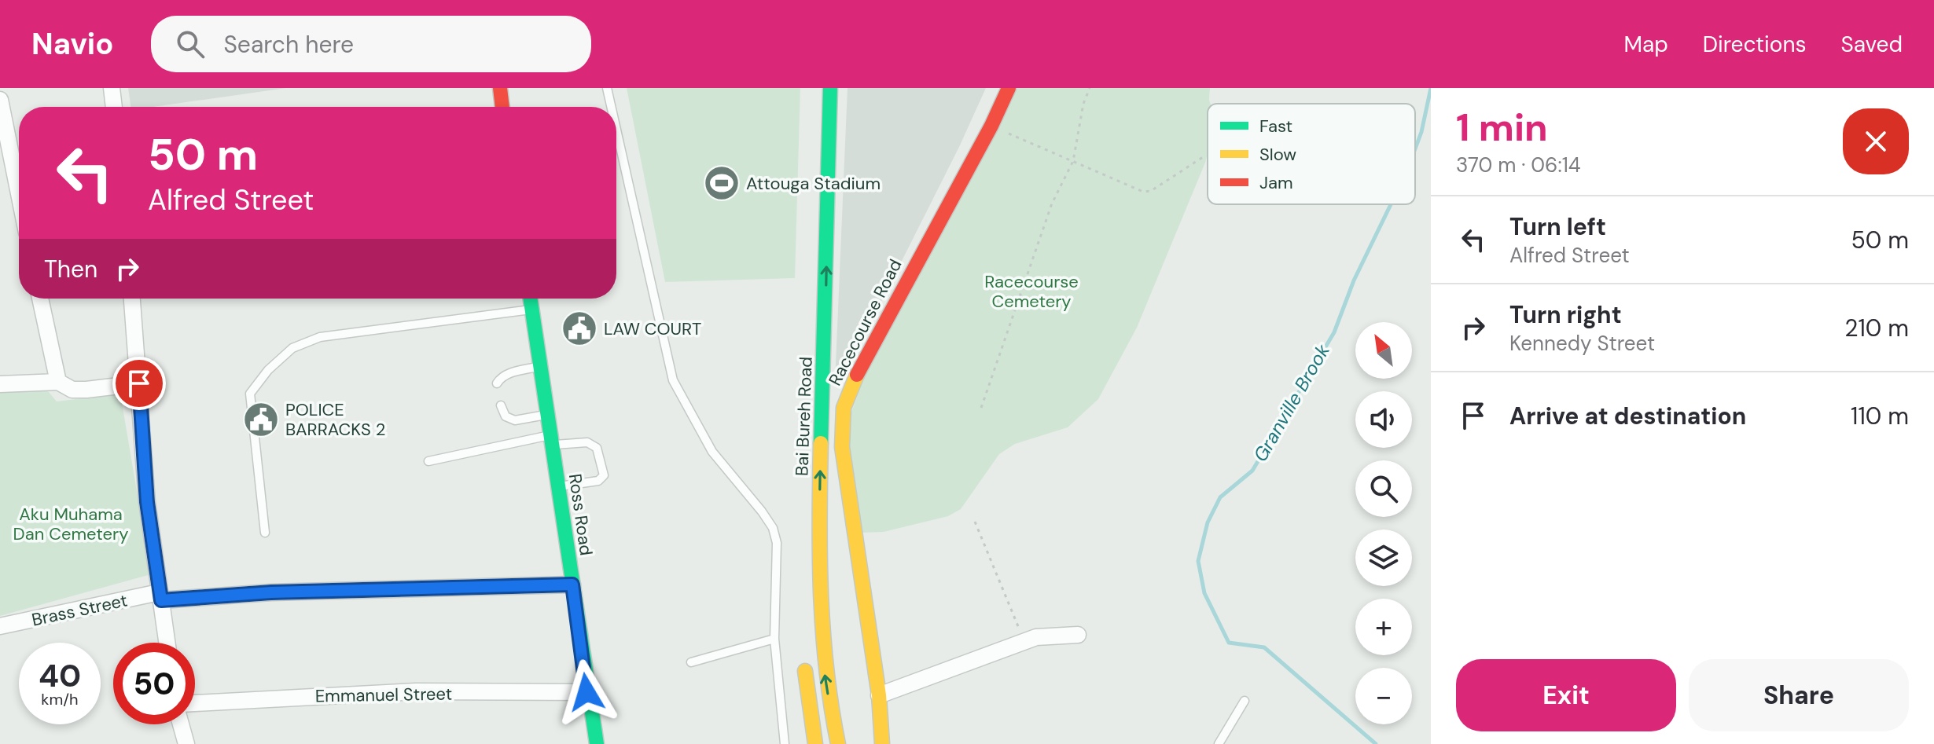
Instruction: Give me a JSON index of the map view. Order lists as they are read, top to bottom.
{
  "streets": {
    "main road": ["Racecourse Road", "Bai Bureh Road", "Ross Road"],
    "street": ["Brass Street", "Emmanuel Street"]
  },
  "crossings": [
    ["Ross Road", "Brass Street"],
    ["Ross Road", "Emmanuel Street"]
  ],
  "one_way": ["Bai Bureh Road"],
  "water": ["Granville Brook"],
  "parks": ["Racecourse Cemetery", "Aku Muhama Dan Cemetery"],
  "places": {
    "sports": ["Attouga Stadium"],
    "public building": ["LAW COURT", "POLICE BARRACKS 2"]
  },
  "legend": ["Fast", "Slow", "Jam"],
  "north": "top left",
  "page": {
    "header": "Navio",
    "search": "Search here",
    "nav": ["Map", "Directions", "Saved"],
    "heading": ["1 min", "370 m · 06:14"],
    "turn": ["50 m", "Alfred Street"],
    "list": [
      {
        "name": "Turn left",
        "note": "Alfred Street",
        "value": "50 m"
      },
      {
        "name": "Turn right",
        "note": "Kennedy Street",
        "value": "210 m"
      },
      {
        "name": "Arrive at destination",
        "value": "110 m"
      }
    ],
    "then": "Then",
    "map_buttons": ["+", "−"],
    "speed": "40 km/h",
    "limit": "50",
    "buttons": ["Exit", "Share"]
  }
}
